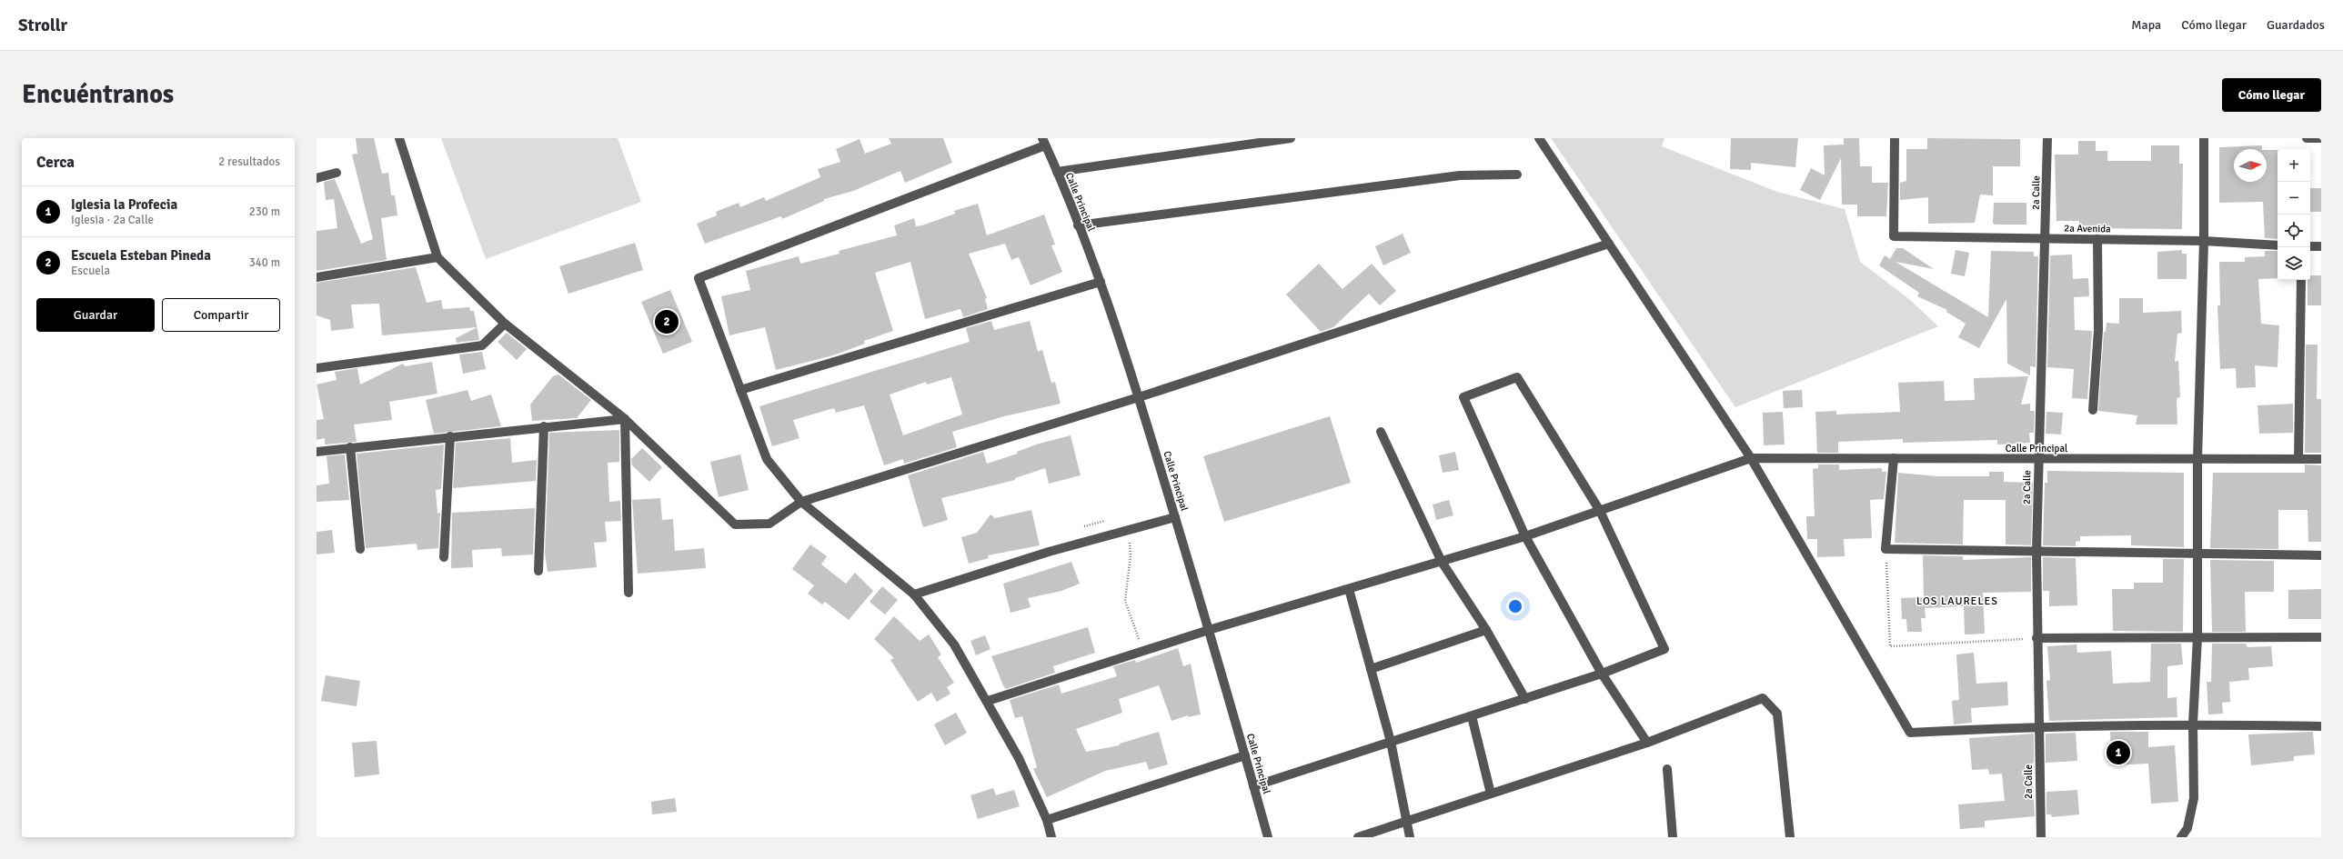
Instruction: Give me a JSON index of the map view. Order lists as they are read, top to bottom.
{
  "streets": {
    "street": ["2a Calle", "Calle Principal", "2a Avenida"]
  },
  "crossings": [
    ["2a Calle", "Calle Principal"],
    ["2a Calle", "2a Avenida"]
  ],
  "districts": ["LOS LAURELES"],
  "north": "right",
  "page": {
    "header": "Strollr",
    "nav": ["Mapa", "Cómo llegar", "Guardados"],
    "buttons": [
      "Cómo llegar",
      ["Guardar", "Compartir"]
    ],
    "title": "Encuéntranos",
    "heading": ["Cerca", "2 resultados"],
    "map_buttons": ["+", "−"],
    "list": [
      {
        "mark": "1",
        "name": "Iglesia la Profecia",
        "note": "Iglesia · 2a Calle",
        "value": "230 m"
      },
      {
        "mark": "2",
        "name": "Escuela Esteban Pineda",
        "note": "Escuela",
        "value": "340 m"
      }
    ],
    "pins": ["2", "1"]
  }
}
